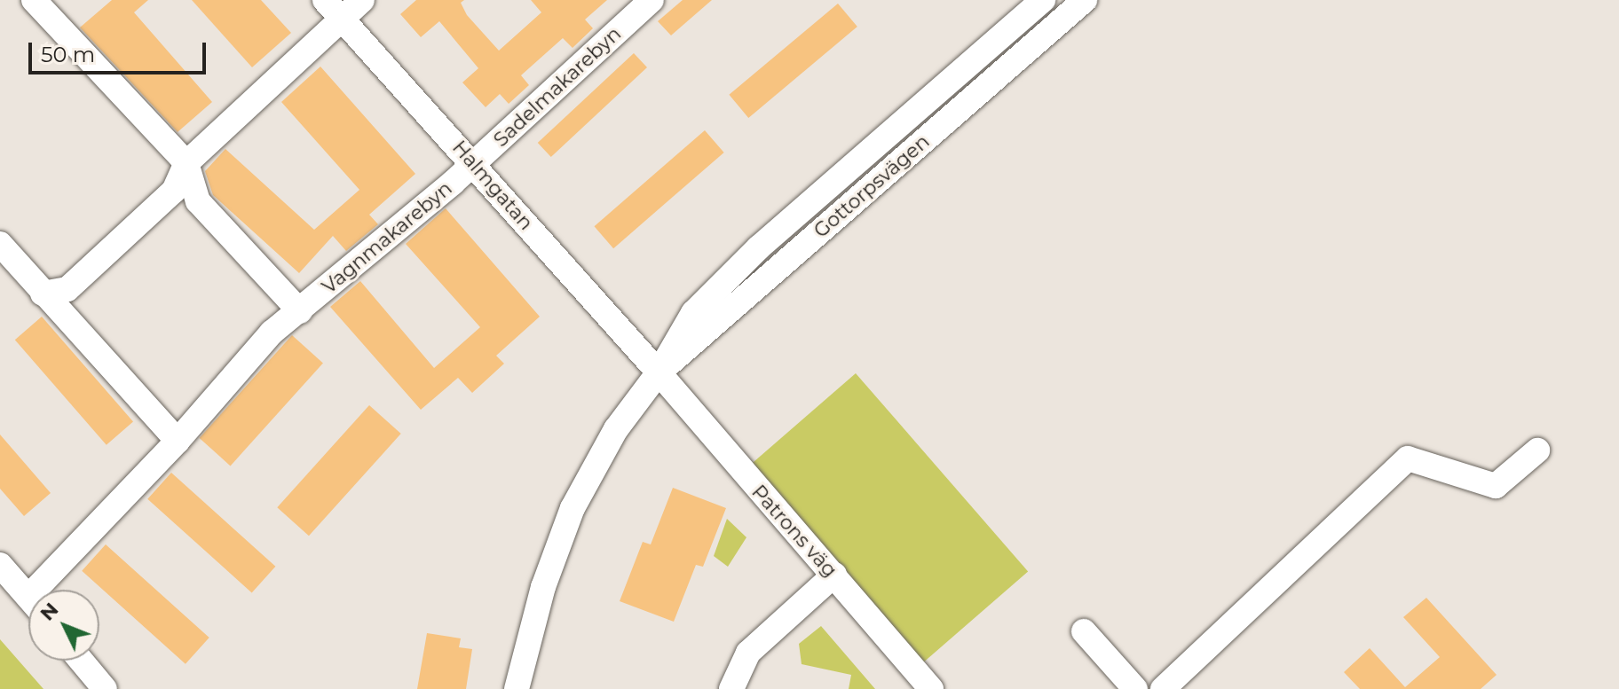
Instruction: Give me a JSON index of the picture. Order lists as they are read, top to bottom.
{
  "streets": {
    "street": [
      "Sadelmakarebyn",
      "Halmgatan",
      "Gottorpsvägen",
      "Vagnmakarebyn",
      "Patrons väg"
    ]
  },
  "crossings": [
    ["Sadelmakarebyn", "Halmgatan"],
    ["Sadelmakarebyn", "Vagnmakarebyn"],
    ["Halmgatan", "Gottorpsvägen"],
    ["Halmgatan", "Vagnmakarebyn"],
    ["Halmgatan", "Patrons väg"],
    ["Gottorpsvägen", "Patrons väg"]
  ],
  "scale_bar": "50 m",
  "north": "top left"
}
